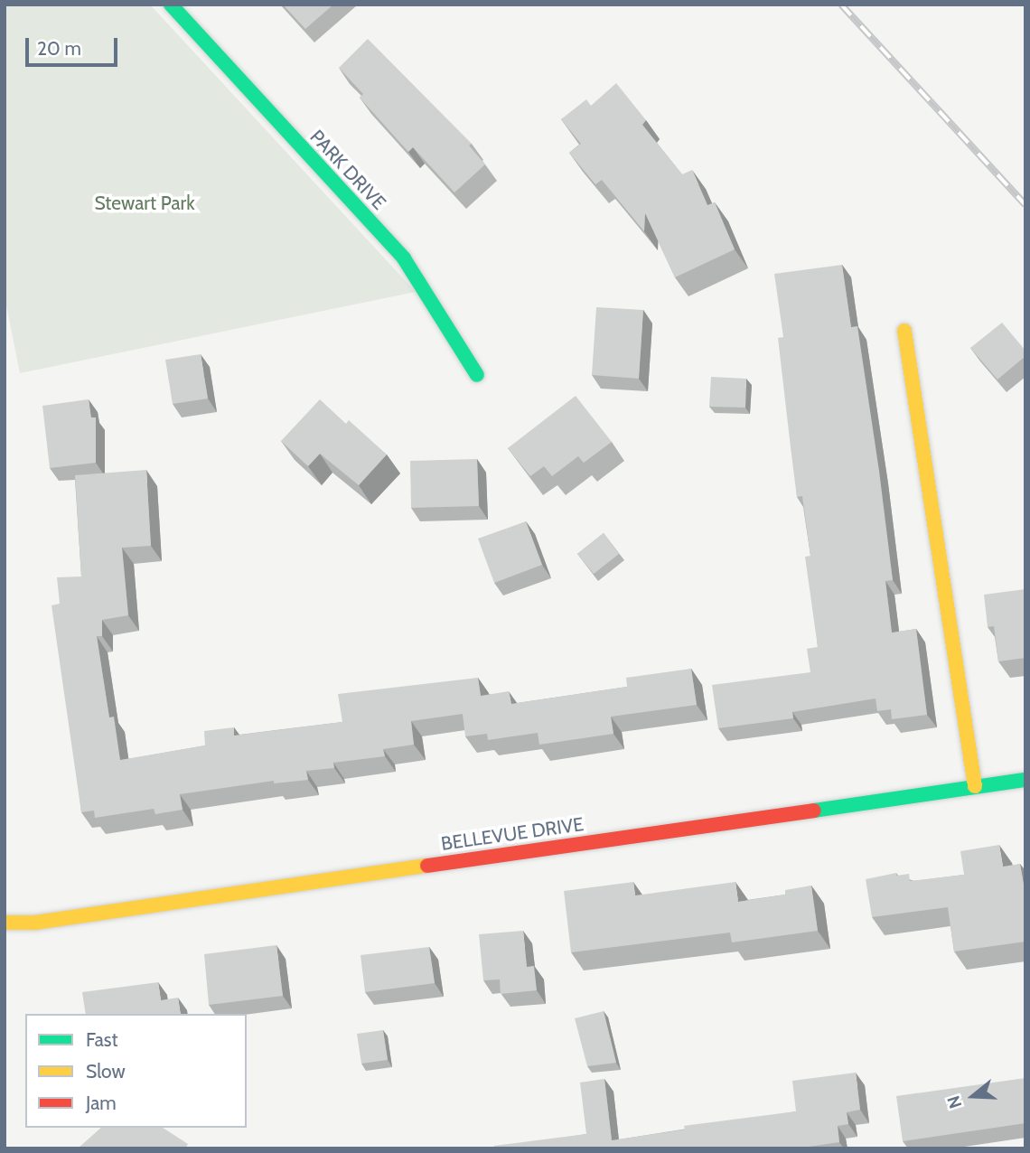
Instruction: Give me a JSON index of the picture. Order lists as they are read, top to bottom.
{
  "streets": {
    "street": ["PARK DRIVE", "BELLEVUE DRIVE"]
  },
  "parks": ["Stewart Park"],
  "legend": ["Fast", "Slow", "Jam"],
  "scale_bar": "20 m",
  "north": "left"
}
